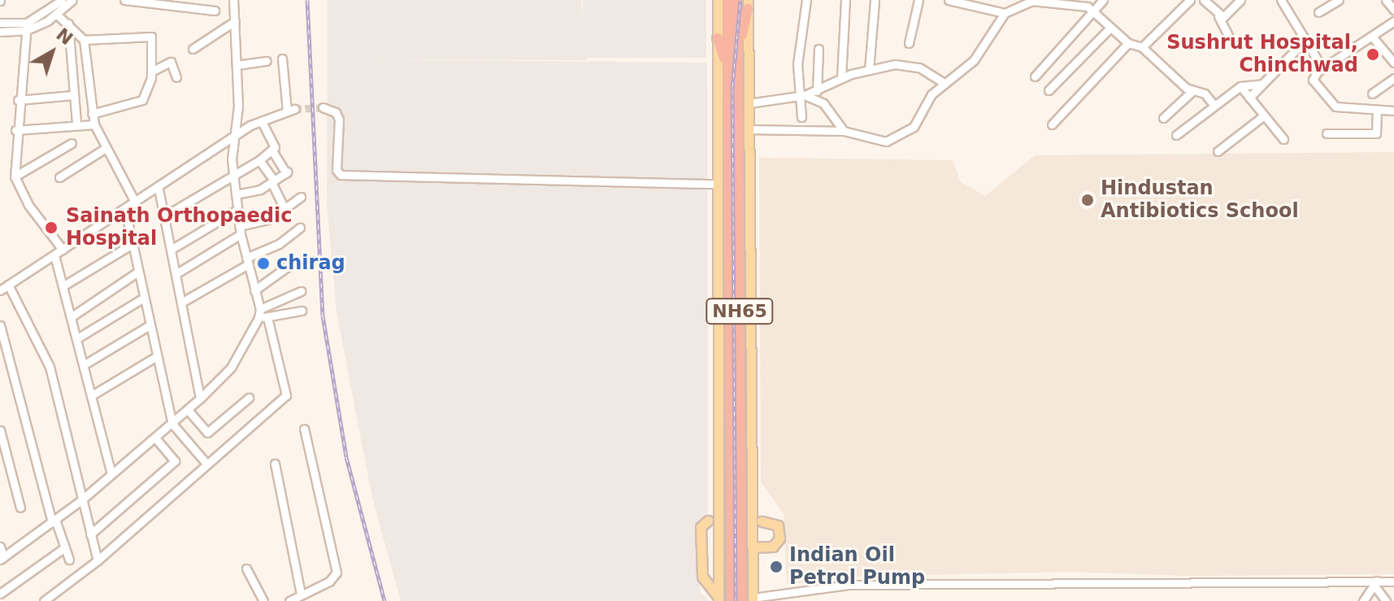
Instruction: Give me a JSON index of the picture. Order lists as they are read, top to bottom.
{
  "streets": {
    "highway": ["NH65"]
  },
  "places": [
    "Sushrut Hospital, Chinchwad",
    "Hindustan Antibiotics School",
    "Sainath Orthopaedic Hospital",
    "chirag",
    "Indian Oil Petrol Pump"
  ],
  "north": "top right"
}
